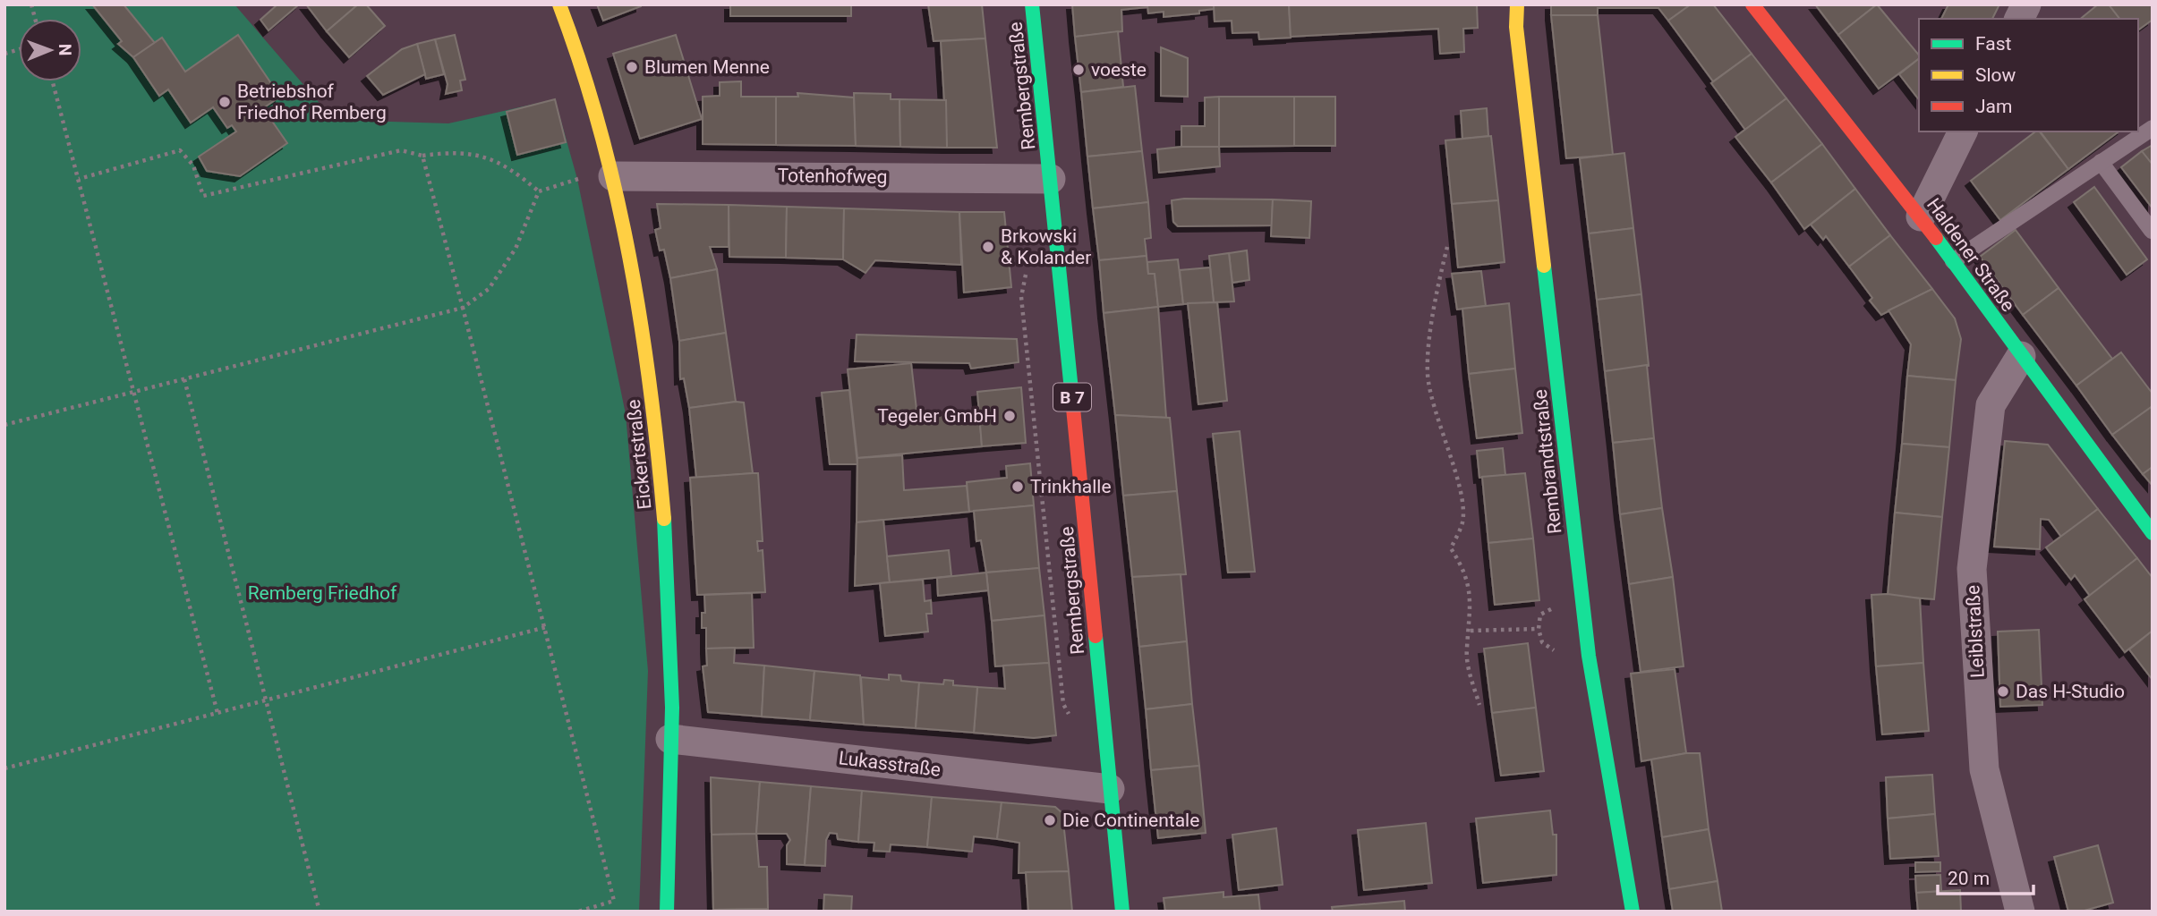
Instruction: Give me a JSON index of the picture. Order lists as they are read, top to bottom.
{
  "streets": {
    "street": [
      "Rembergstraße",
      "Totenhofweg",
      "Haldener Straße",
      "B 7",
      "Eickertstraße",
      "Rembrandtstraße",
      "Leiblstraße",
      "Lukasstraße"
    ]
  },
  "crossings": [
    ["Rembergstraße", "Totenhofweg"],
    ["Rembergstraße", "Lukasstraße"],
    ["Totenhofweg", "Eickertstraße"],
    ["Haldener Straße", "Leiblstraße"],
    ["Eickertstraße", "Lukasstraße"]
  ],
  "parks": ["Remberg Friedhof"],
  "places": [
    "Blumen Menne",
    "voeste",
    "Betriebshof Friedhof Remberg",
    "Brkowski & Kolander",
    "Tegeler GmbH",
    "Trinkhalle",
    "Das H-Studio",
    "Die Continentale"
  ],
  "legend": ["Fast", "Slow", "Jam"],
  "scale_bar": "20 m",
  "north": "right"
}
